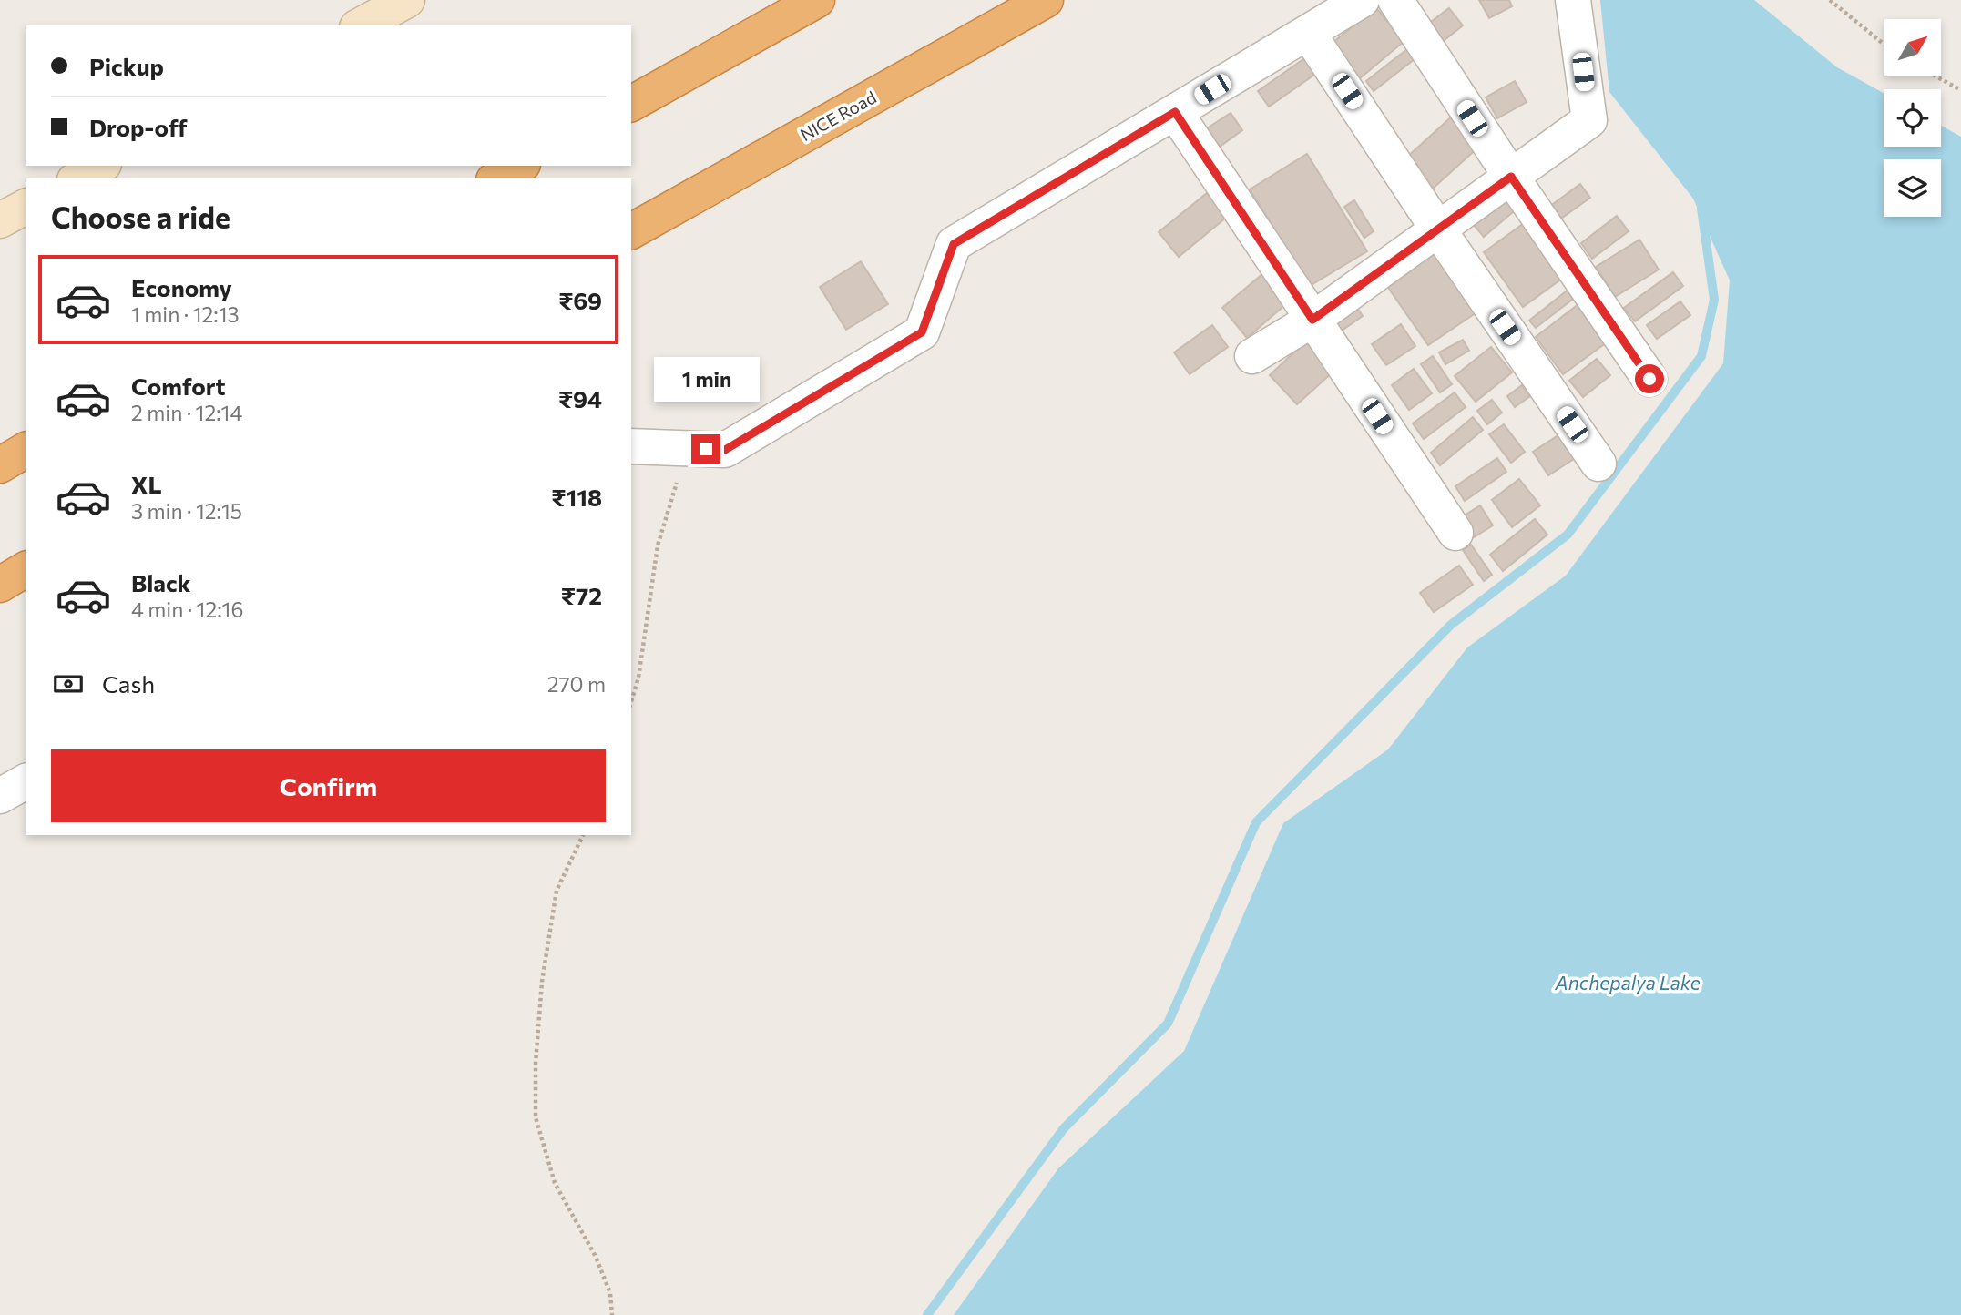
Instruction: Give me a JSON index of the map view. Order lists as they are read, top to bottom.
{
  "streets": {
    "highway": ["NICE Road"]
  },
  "water": ["Anchepalya Lake"],
  "north": "top right",
  "page": {
    "banner": ["Pickup", "Drop-off"],
    "heading": "Choose a ride",
    "list": [
      {
        "name": "Economy",
        "note": "1 min · 12:13",
        "value": "₹69"
      },
      {
        "name": "Comfort",
        "note": "2 min · 12:14",
        "value": "₹94"
      },
      {
        "name": "XL",
        "note": "3 min · 12:15",
        "value": "₹118"
      },
      {
        "name": "Black",
        "note": "4 min · 12:16",
        "value": "₹72"
      }
    ],
    "bubble": "1 min",
    "pay": ["Cash", "270 m"],
    "buttons": "Confirm"
  }
}
